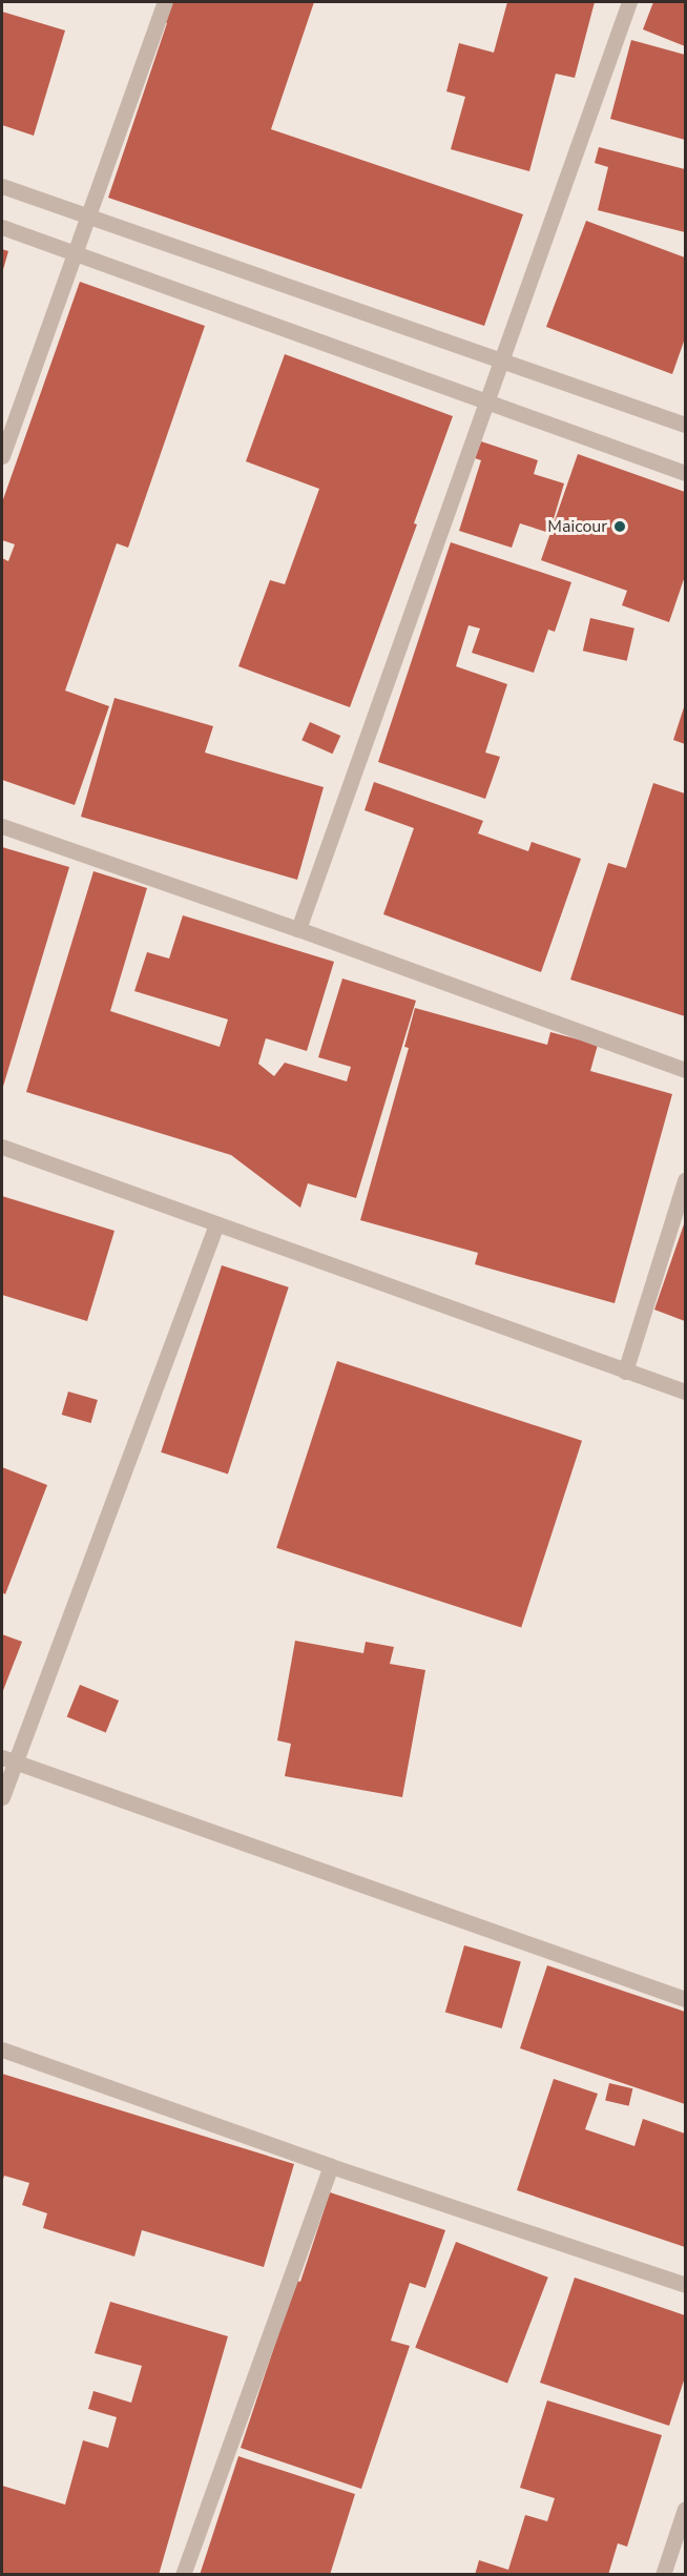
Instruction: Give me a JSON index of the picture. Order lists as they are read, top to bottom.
{
  "places": ["Maicour"]
}
